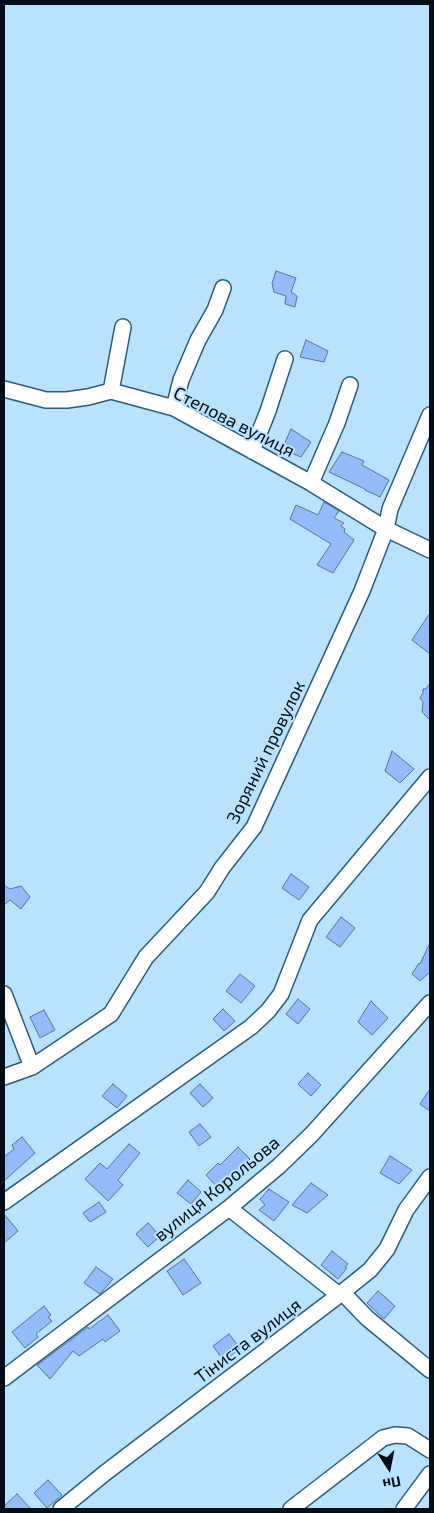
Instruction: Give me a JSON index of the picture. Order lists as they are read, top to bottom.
{
  "streets": {
    "street": [
      "Степова вулиця",
      "Зоряний провулок",
      "вулиця Корольова",
      "Тіниста вулиця"
    ]
  },
  "crossings": [
    ["Степова вулиця", "Зоряний провулок"]
  ],
  "north": "bottom"
}
